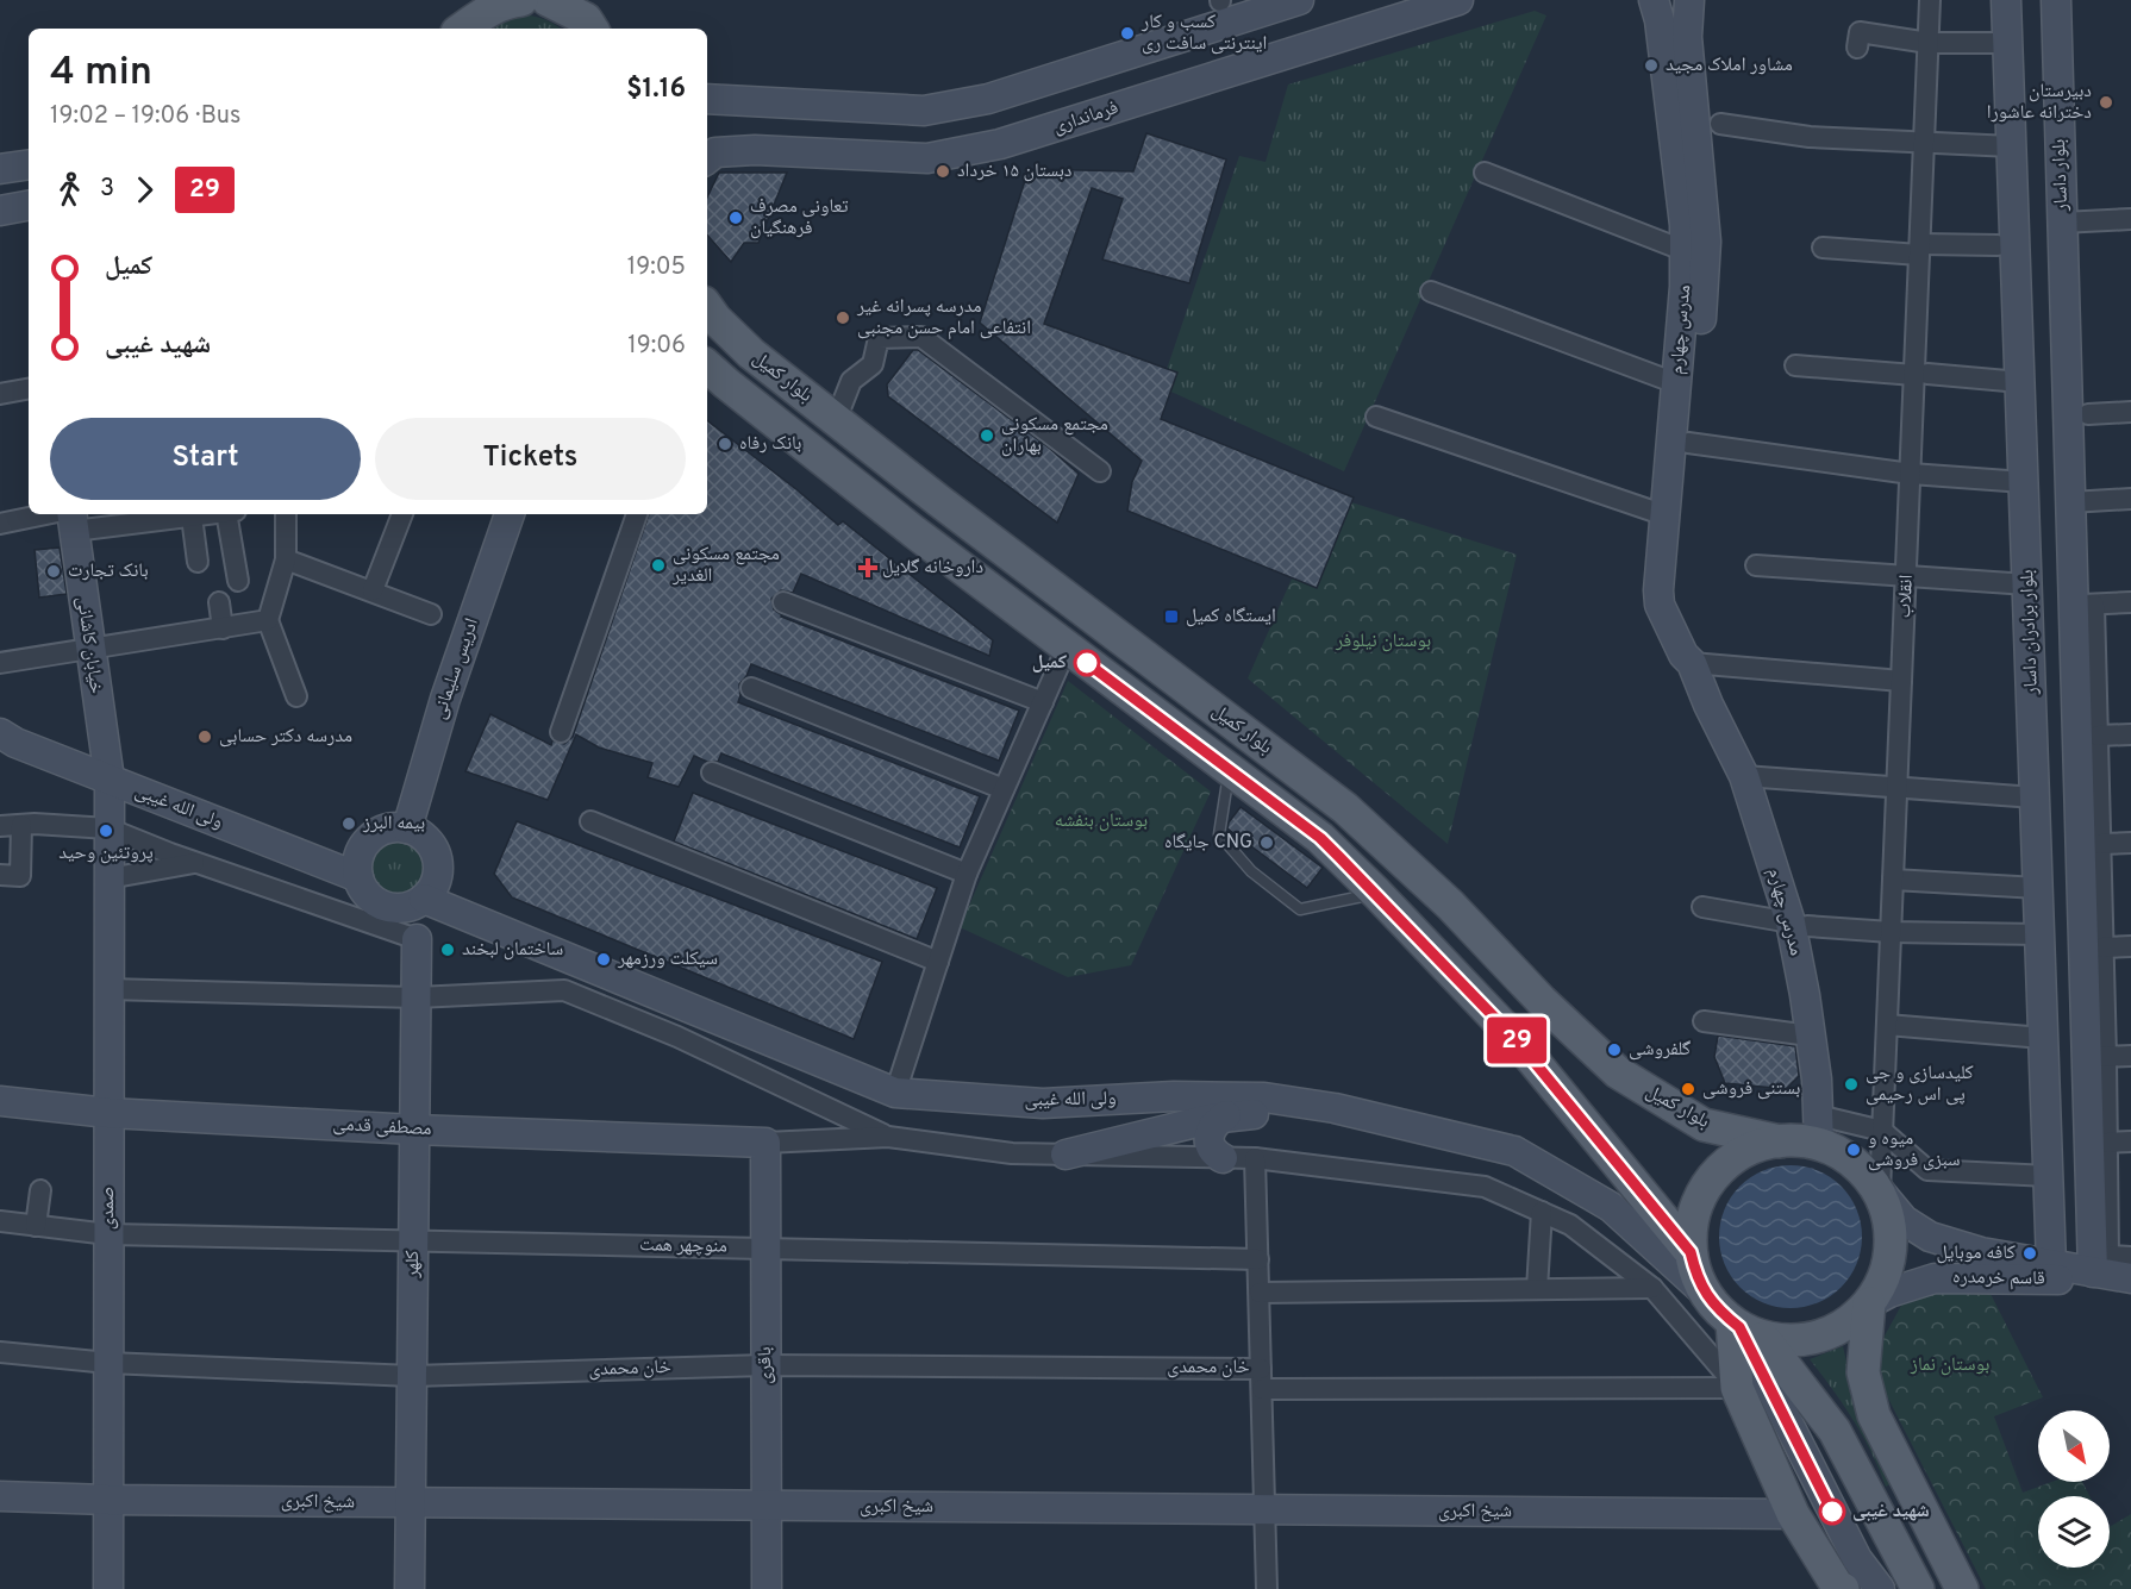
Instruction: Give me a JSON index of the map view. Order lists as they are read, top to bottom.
{
  "streets": {
    "main road": ["بلوار کمیل"],
    "street": [
      "فرمانداری",
      "بلوار داسار",
      "مدرس چهارم",
      "انقلاب",
      "بلوار برادران داسار",
      "خیابان کاشانی",
      "ادریس سلیمانی",
      "ولی الله غیبی",
      "مصطفی قدمی",
      "صمدی",
      "منوچهر همت",
      "کلهر",
      "قاسم خرمدره",
      "باقری",
      "خان محمدی",
      "شیخ اکبری"
    ]
  },
  "crossings": [
    ["مدرس چهارم", "بلوار کمیل"],
    ["مدرس چهارم", "انقلاب"],
    ["مدرس چهارم", "ولی الله غیبی"],
    ["مدرس چهارم", "قاسم خرمدره"],
    ["بلوار کمیل", "انقلاب"],
    ["بلوار کمیل", "ولی الله غیبی"],
    ["بلوار کمیل", "قاسم خرمدره"],
    ["انقلاب", "ولی الله غیبی"],
    ["انقلاب", "قاسم خرمدره"],
    ["خیابان کاشانی", "ولی الله غیبی"],
    ["خیابان کاشانی", "صمدی"],
    ["ادریس سلیمانی", "ولی الله غیبی"],
    ["ولی الله غیبی", "قاسم خرمدره"],
    ["مصطفی قدمی", "صمدی"],
    ["مصطفی قدمی", "کلهر"],
    ["مصطفی قدمی", "باقری"],
    ["صمدی", "منوچهر همت"],
    ["صمدی", "خان محمدی"],
    ["صمدی", "شیخ اکبری"],
    ["منوچهر همت", "کلهر"],
    ["منوچهر همت", "باقری"],
    ["کلهر", "خان محمدی"],
    ["کلهر", "شیخ اکبری"],
    ["باقری", "خان محمدی"],
    ["باقری", "شیخ اکبری"]
  ],
  "parks": ["بوستان نیلوفر", "بوستان بنفشه", "بوستان نماز"],
  "places": {
    "other": [
      "کسب و کار اینترنتی سافت ری",
      "مشاور املاک مجید",
      "دبیرستان دخترانه عاشورا",
      "دبستان ۱۵ خرداد",
      "تعاونی مصرف فرهنگیان",
      "مدرسه پسرانه غیر انتفاعی امام حسن مجنبی",
      "مجتمع مسکونی بهاران",
      "بانک رفاه",
      "مجتمع مسکونی الغدیر",
      "بانک تجارت",
      "کمیل",
      "مدرسه دکتر حسابی",
      "بیمه البرز",
      "پروتئین وحید",
      "جایگاه CNG",
      "ساختمان لبخند",
      "سیکلت ورزمهر",
      "گلفروشی",
      "کلیدسازی و جی پی اس رحیمی",
      "بستنی فروشی",
      "میوه و سبزی فروشی",
      "کافه موبایل",
      "شهید غیبی"
    ],
    "health": ["داروخانه گلایل"],
    "transit": ["ایستگاه کمیل"]
  },
  "lines": ["bus line 29"],
  "north": "bottom right",
  "page": {
    "on_map": "29",
    "heading": ["4 min", "19:02 – 19:06 · Bus", "$1.16"],
    "legs": ["3", "29"],
    "list": [
      {
        "name": "کمیل",
        "value": "19:05"
      },
      {
        "name": "شهید غیبی",
        "value": "19:06"
      }
    ],
    "buttons": ["Start", "Tickets"]
  }
}
